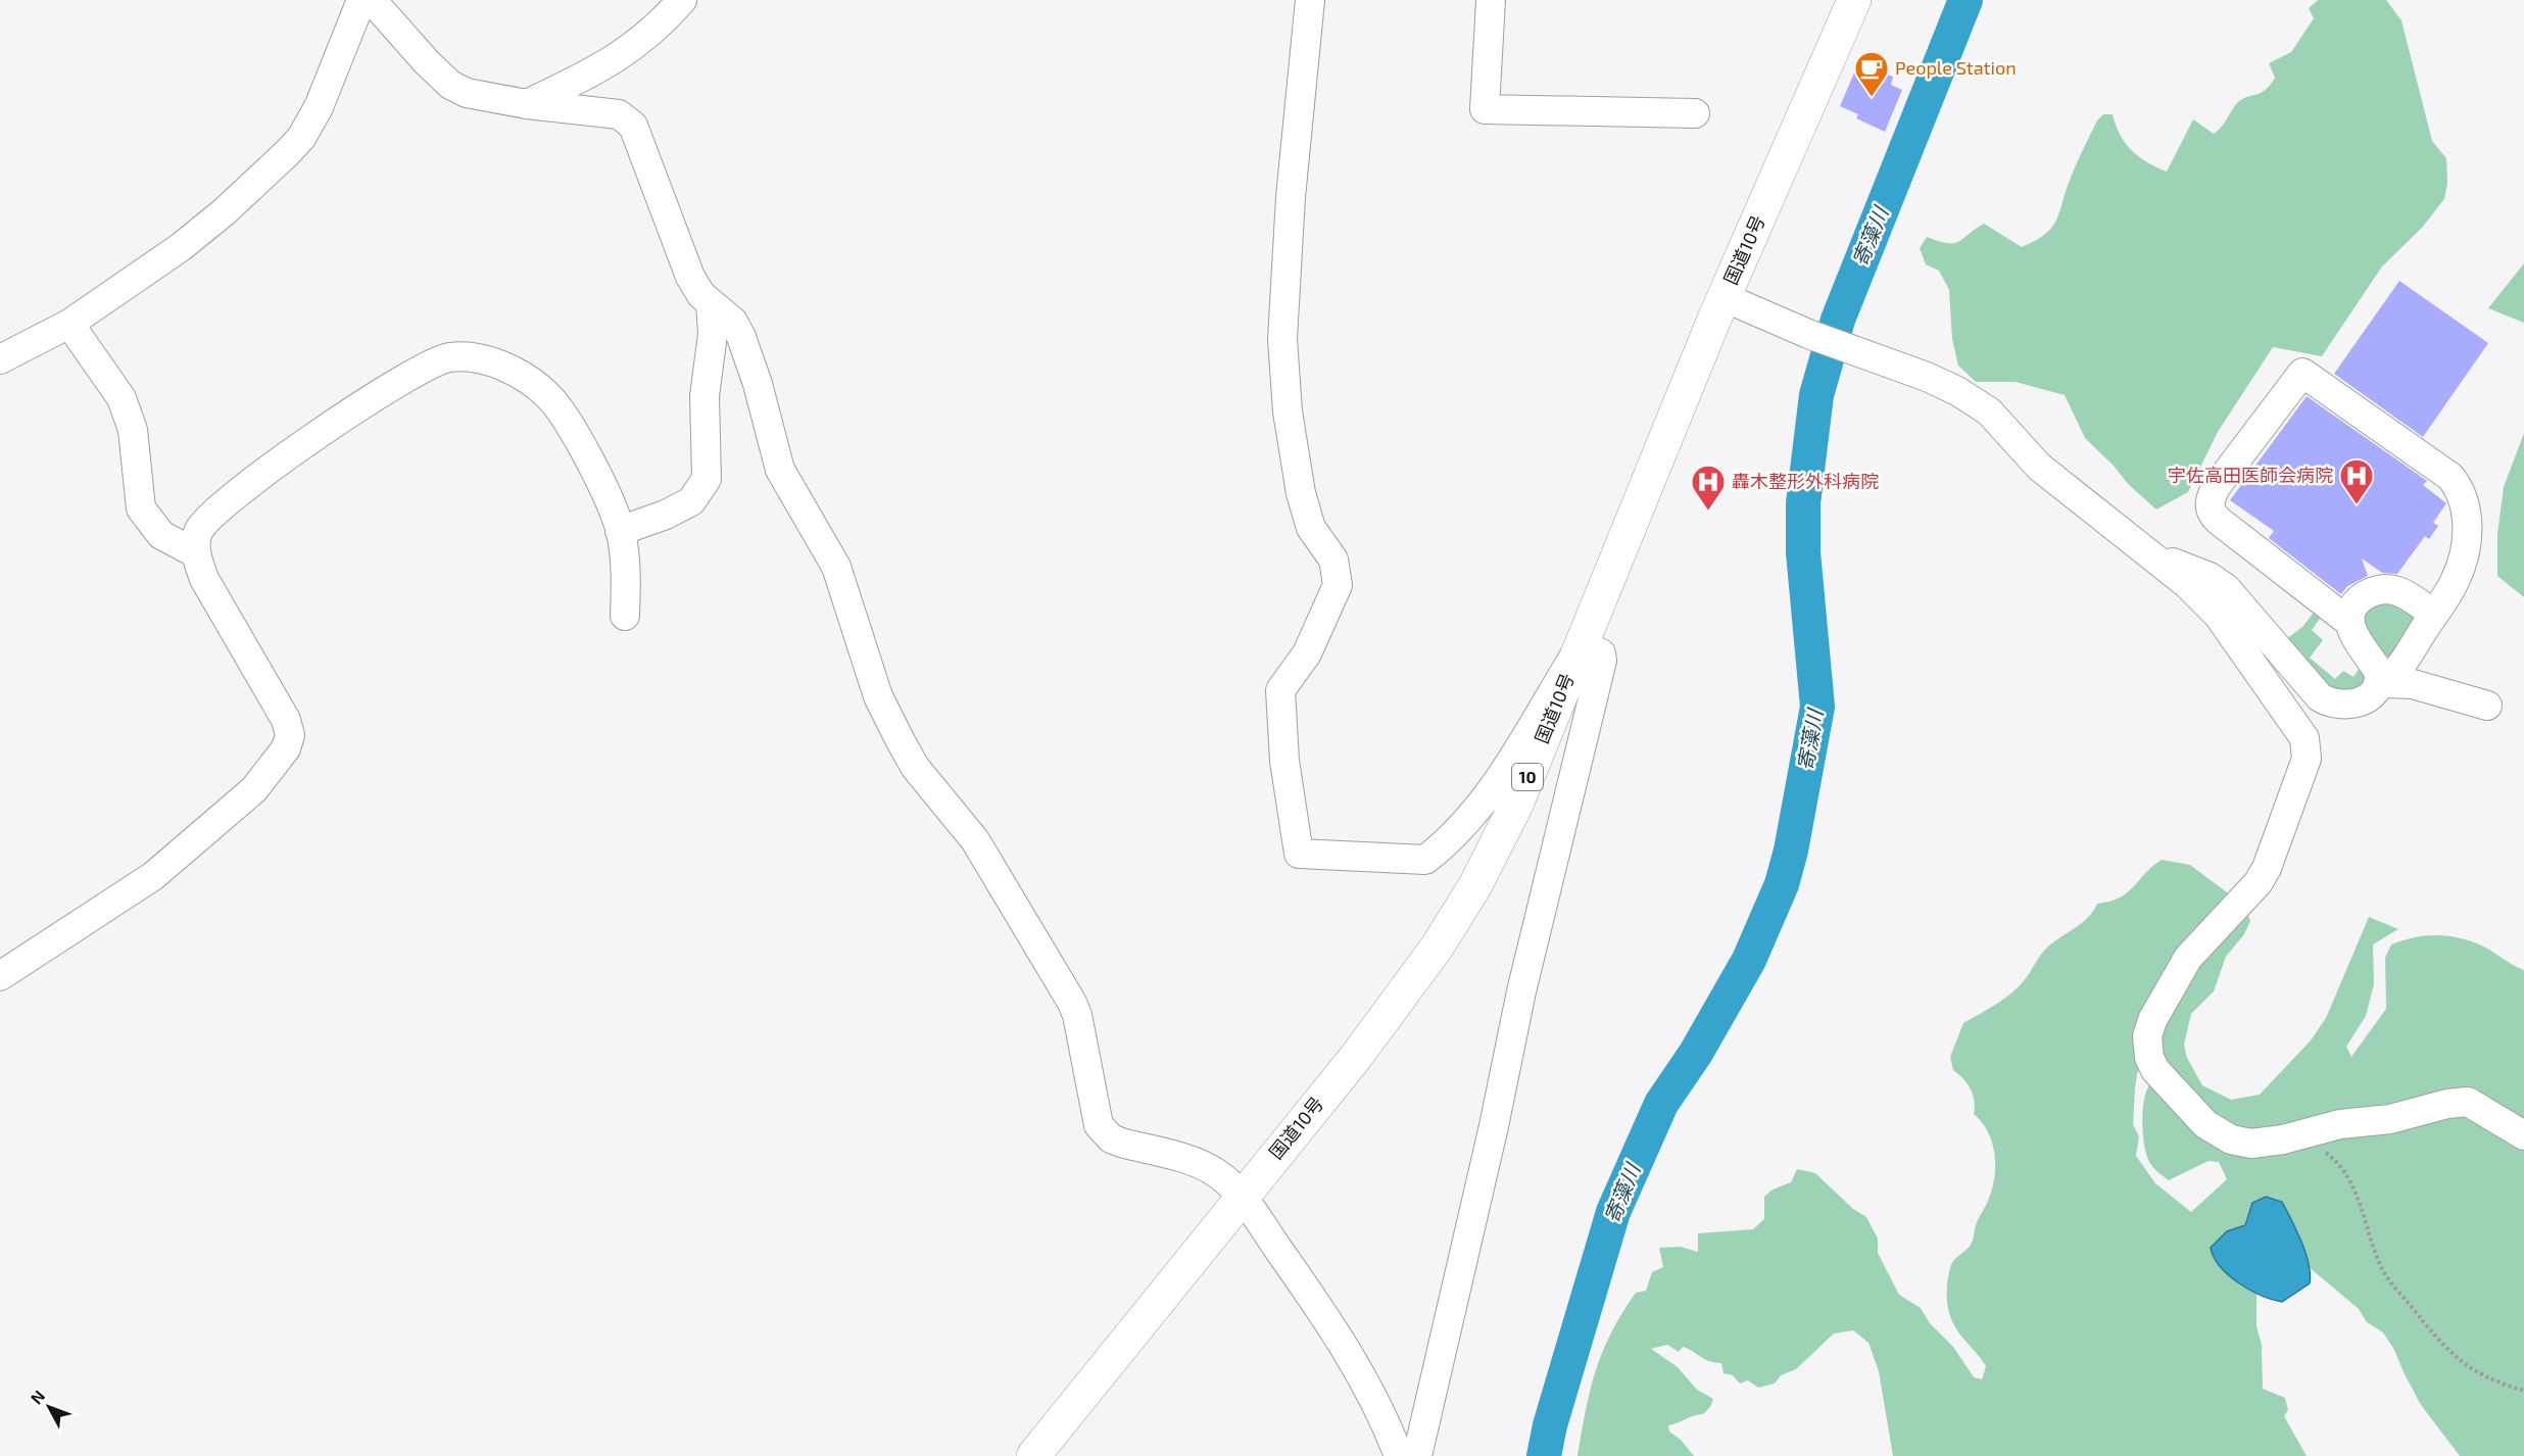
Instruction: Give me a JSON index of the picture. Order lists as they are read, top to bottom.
{
  "streets": {
    "highway": ["国道10号", "10"]
  },
  "water": ["寄藻川"],
  "places": {
    "cafe": ["People Station"],
    "hospital": ["宇佐高田医師会病院", "轟木整形外科病院"]
  },
  "north": "top left"
}
